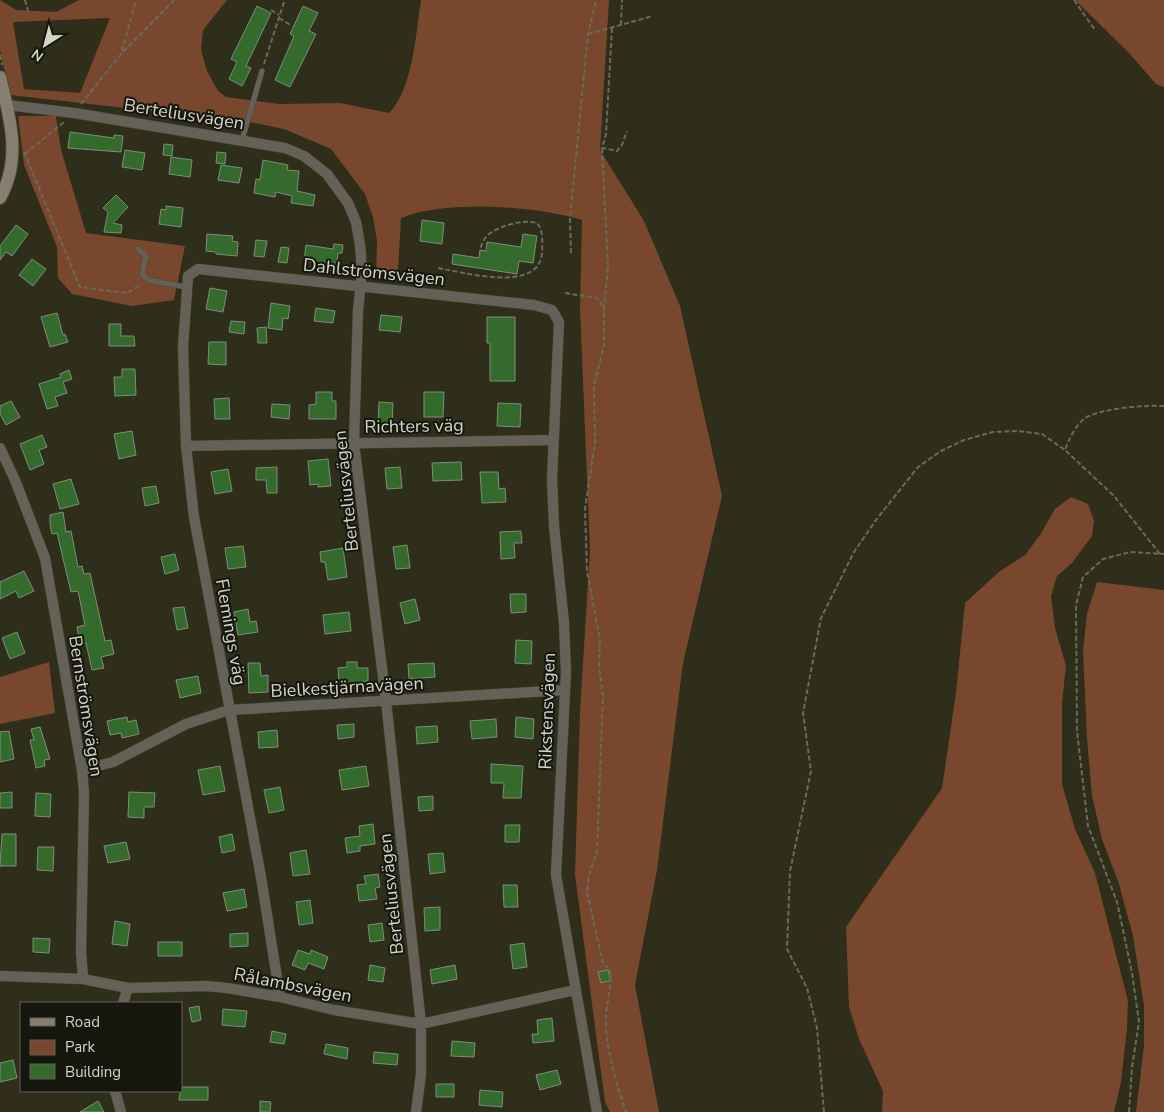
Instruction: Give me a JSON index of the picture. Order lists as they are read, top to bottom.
{
  "streets": {
    "street": [
      "Berteliusvägen",
      "Dahlströmsvägen",
      "Richters väg",
      "Flemings väg",
      "Bielkestjärnavägen",
      "Bernströmsvägen",
      "Rikstensvägen",
      "Rålambsvägen"
    ]
  },
  "crossings": [
    ["Berteliusvägen", "Dahlströmsvägen"],
    ["Berteliusvägen", "Richters väg"],
    ["Berteliusvägen", "Bielkestjärnavägen"],
    ["Berteliusvägen", "Rålambsvägen"],
    ["Dahlströmsvägen", "Flemings väg"],
    ["Dahlströmsvägen", "Rikstensvägen"],
    ["Richters väg", "Flemings väg"],
    ["Richters väg", "Rikstensvägen"],
    ["Flemings väg", "Bielkestjärnavägen"],
    ["Flemings väg", "Rålambsvägen"],
    ["Bielkestjärnavägen", "Bernströmsvägen"],
    ["Bielkestjärnavägen", "Rikstensvägen"],
    ["Bernströmsvägen", "Rålambsvägen"],
    ["Rikstensvägen", "Rålambsvägen"]
  ],
  "legend": ["Road", "Park", "Building"],
  "north": "bottom left"
}
